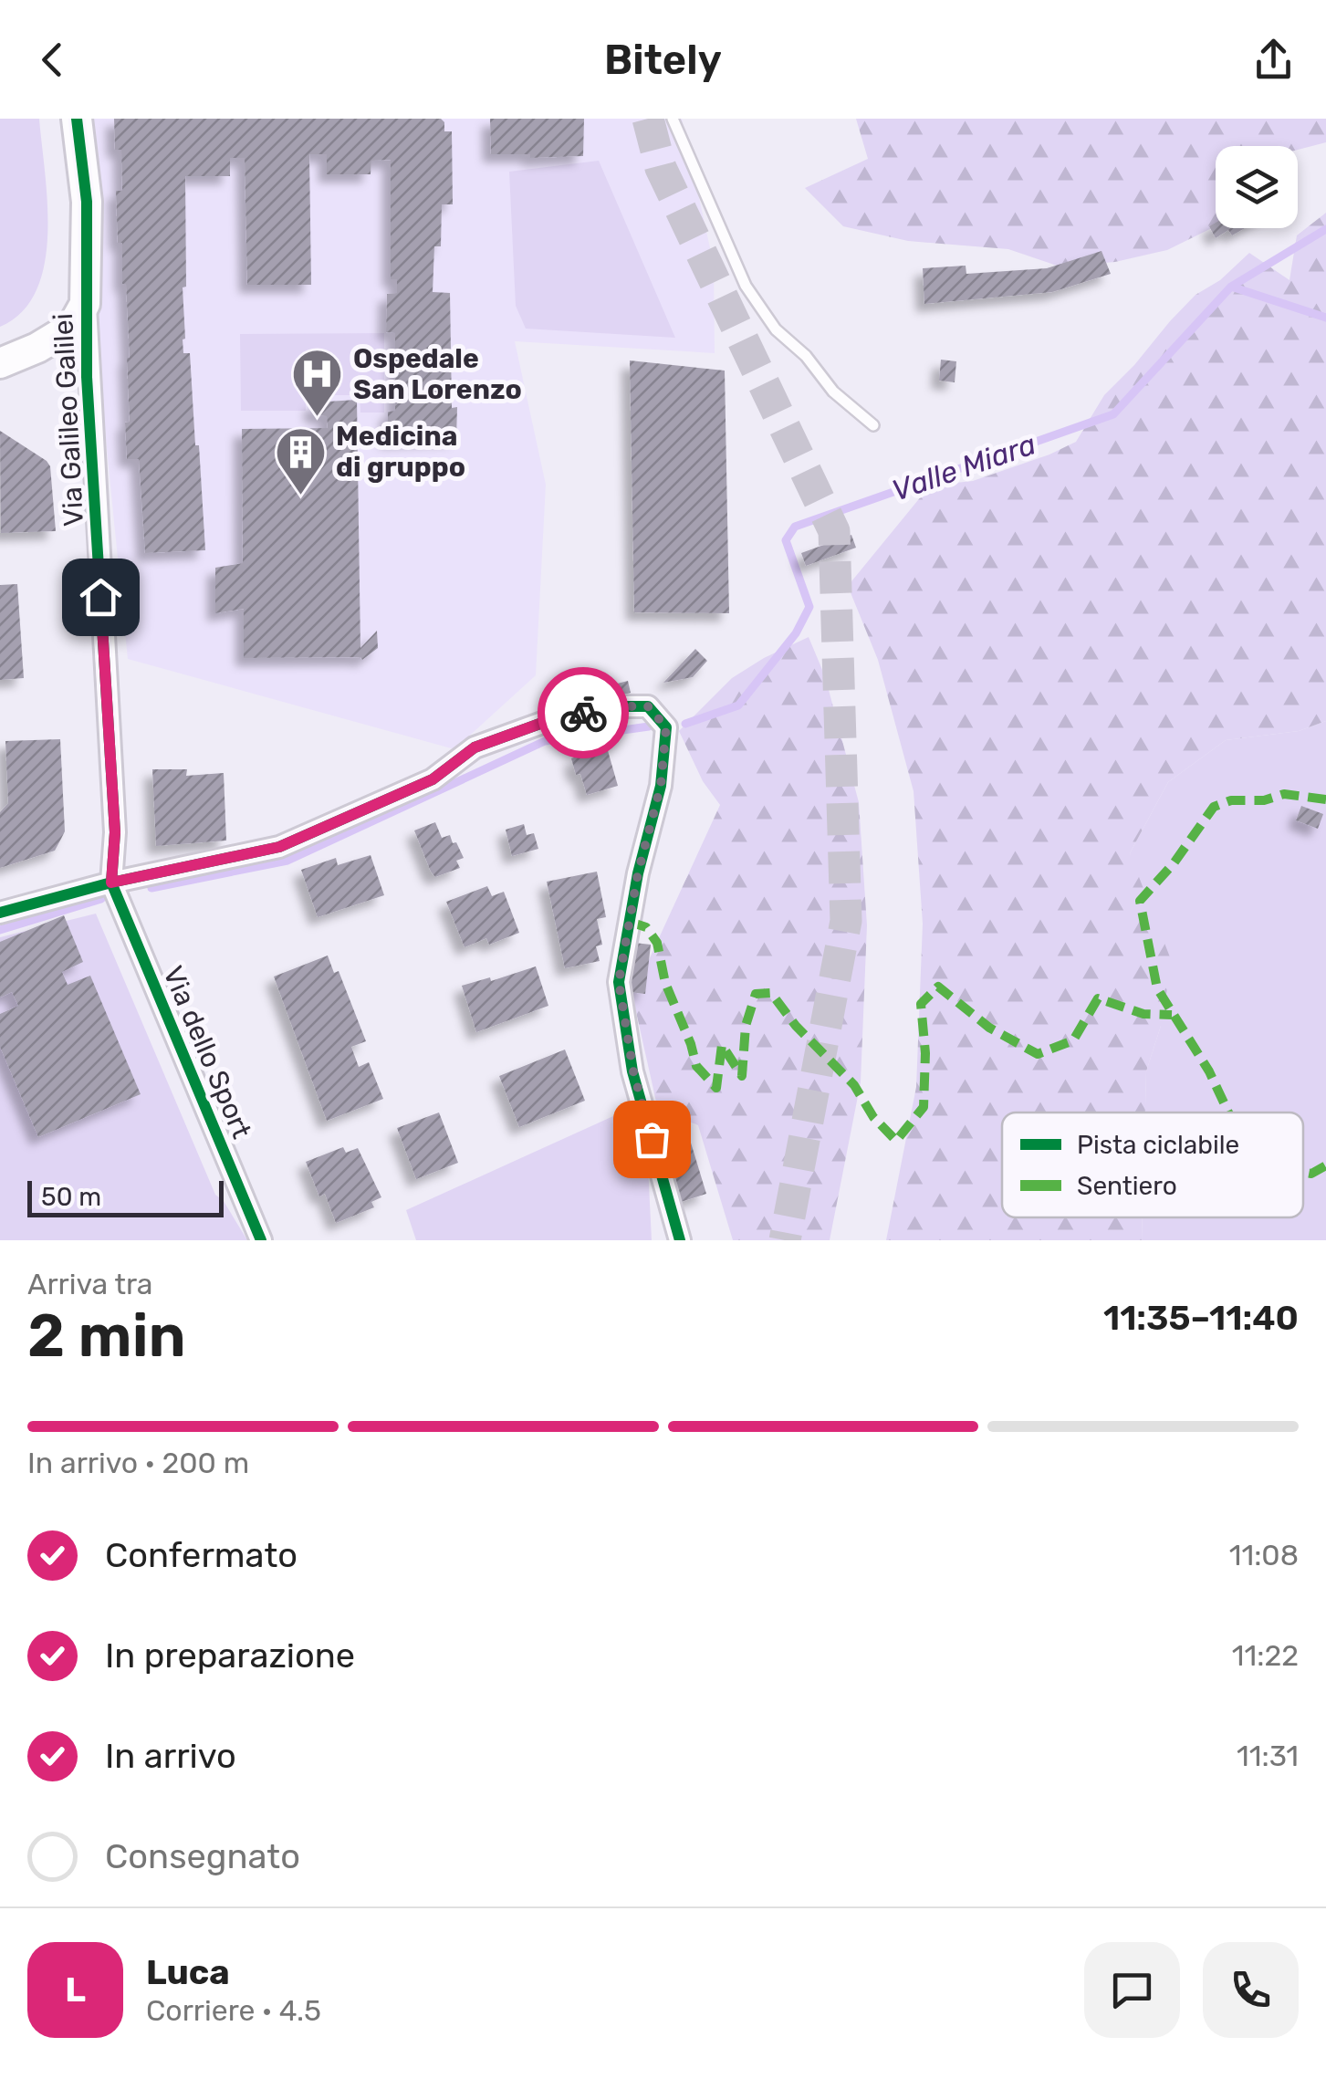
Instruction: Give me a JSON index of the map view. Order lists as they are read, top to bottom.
{
  "streets": {
    "street": ["Via Galileo Galilei", "Via dello Sport"]
  },
  "crossings": [
    ["Via Galileo Galilei", "Via dello Sport"]
  ],
  "water": ["Valle Miara"],
  "places": {
    "hospital": ["Ospedale San Lorenzo"],
    "building": ["Medicina di gruppo"]
  },
  "legend": ["Pista ciclabile", "Sentiero"],
  "scale_bar": "50 m",
  "page": {
    "header": "Bitely",
    "scale": "50 m",
    "heading": ["2 min", "Arriva tra", "11:35–11:40"],
    "panel": ["Luca", "Corriere · 4.5"],
    "bar": "In arrivo · 200 m",
    "list": [
      ["Confermato", "11:08"],
      ["In preparazione", "11:22"],
      ["In arrivo", "11:31"],
      "Consegnato"
    ],
    "round": "L"
  }
}
